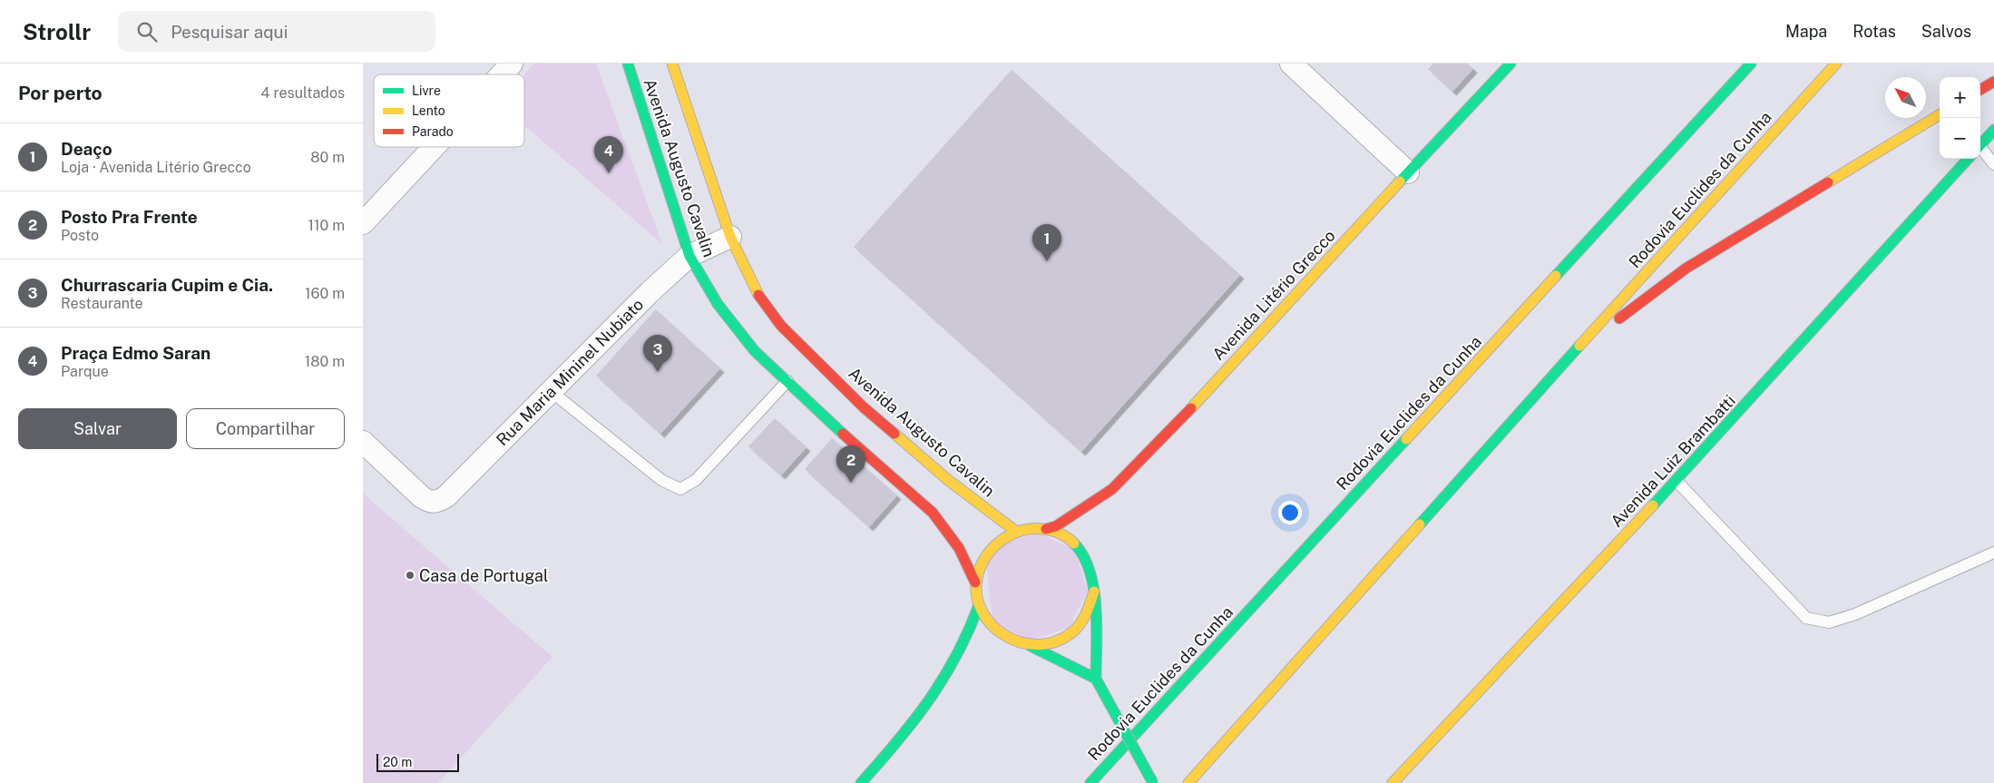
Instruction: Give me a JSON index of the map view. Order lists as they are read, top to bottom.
{
  "streets": {
    "main road": [
      "Avenida Augusto Cavalin",
      "Rodovia Euclides da Cunha",
      "Avenida Litério Grecco",
      "Avenida Luiz Brambatti"
    ],
    "street": ["Rua Maria Mininel Nubiato"]
  },
  "crossings": [
    ["Avenida Augusto Cavalin", "Avenida Litério Grecco"],
    ["Avenida Augusto Cavalin", "Rua Maria Mininel Nubiato"]
  ],
  "places": ["Casa de Portugal"],
  "legend": ["Livre", "Lento", "Parado"],
  "scale_bar": "20 m",
  "north": "top left",
  "page": {
    "header": "Strollr",
    "search": "Pesquisar aqui",
    "nav": ["Mapa", "Rotas", "Salvos"],
    "heading": ["Por perto", "4 resultados"],
    "map_buttons": ["+", "−"],
    "list": [
      {
        "mark": "1",
        "name": "Deaço",
        "note": "Loja · Avenida Litério Grecco",
        "value": "80 m"
      },
      {
        "mark": "2",
        "name": "Posto Pra Frente",
        "note": "Posto",
        "value": "110 m"
      },
      {
        "mark": "3",
        "name": "Churrascaria Cupim e Cia.",
        "note": "Restaurante",
        "value": "160 m"
      },
      {
        "mark": "4",
        "name": "Praça Edmo Saran",
        "note": "Parque",
        "value": "180 m"
      }
    ],
    "pins": [
      "4",
      "1",
      "3",
      "2"
    ],
    "buttons": ["Salvar", "Compartilhar"],
    "scale": "20 m"
  }
}
